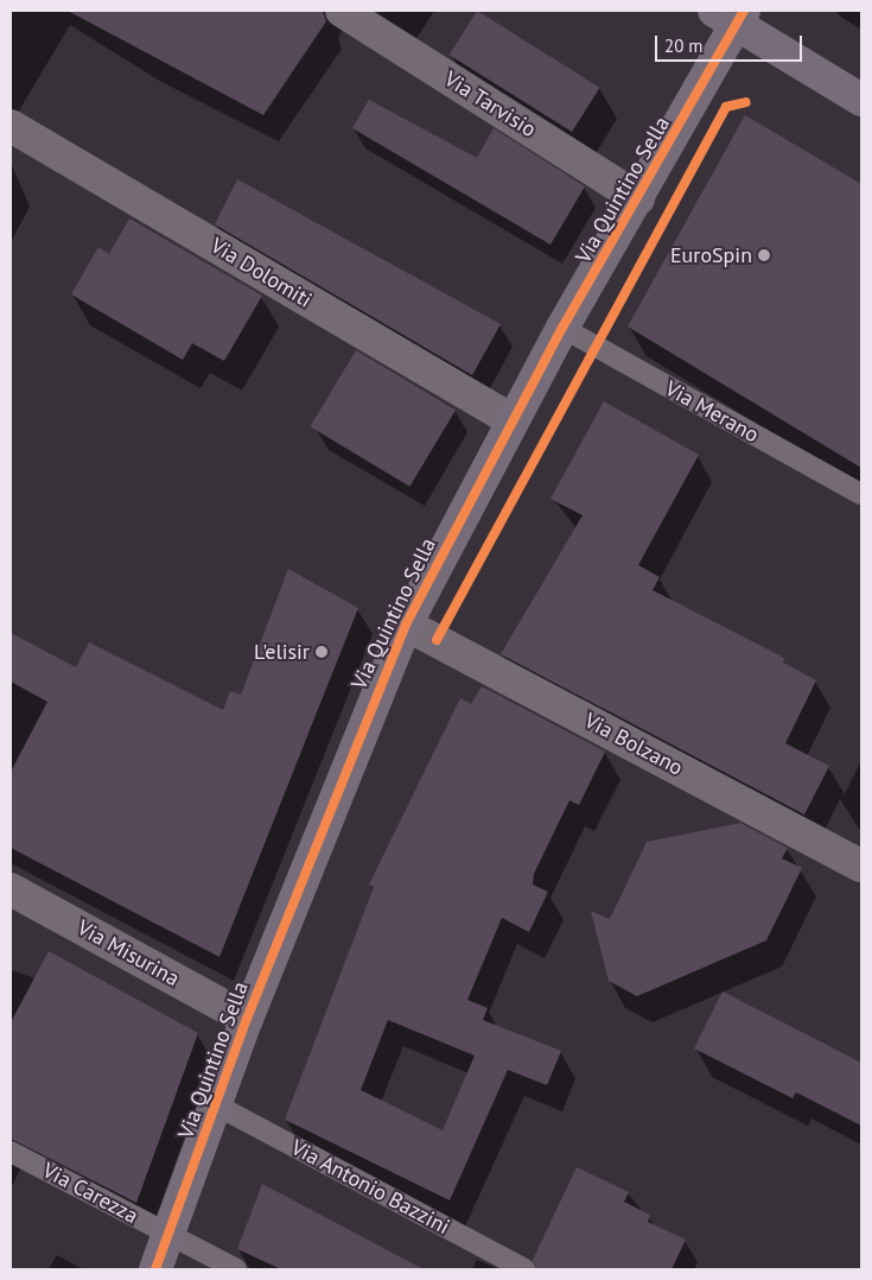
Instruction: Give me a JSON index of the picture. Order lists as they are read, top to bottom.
{
  "streets": {
    "street": [
      "Via Tarvisio",
      "Via Quintino Sella",
      "Via Dolomiti",
      "Via Bolzano",
      "Via Misurina"
    ],
    "lane": ["Via Merano", "Via Antonio Bazzini", "Via Carezza"]
  },
  "crossings": [
    ["Via Tarvisio", "Via Quintino Sella"],
    ["Via Quintino Sella", "Via Dolomiti"],
    ["Via Quintino Sella", "Via Merano"],
    ["Via Quintino Sella", "Via Bolzano"],
    ["Via Quintino Sella", "Via Misurina"],
    ["Via Quintino Sella", "Via Antonio Bazzini"],
    ["Via Quintino Sella", "Via Carezza"]
  ],
  "places": ["EuroSpin", "L'elisir"],
  "scale_bar": "20 m"
}
